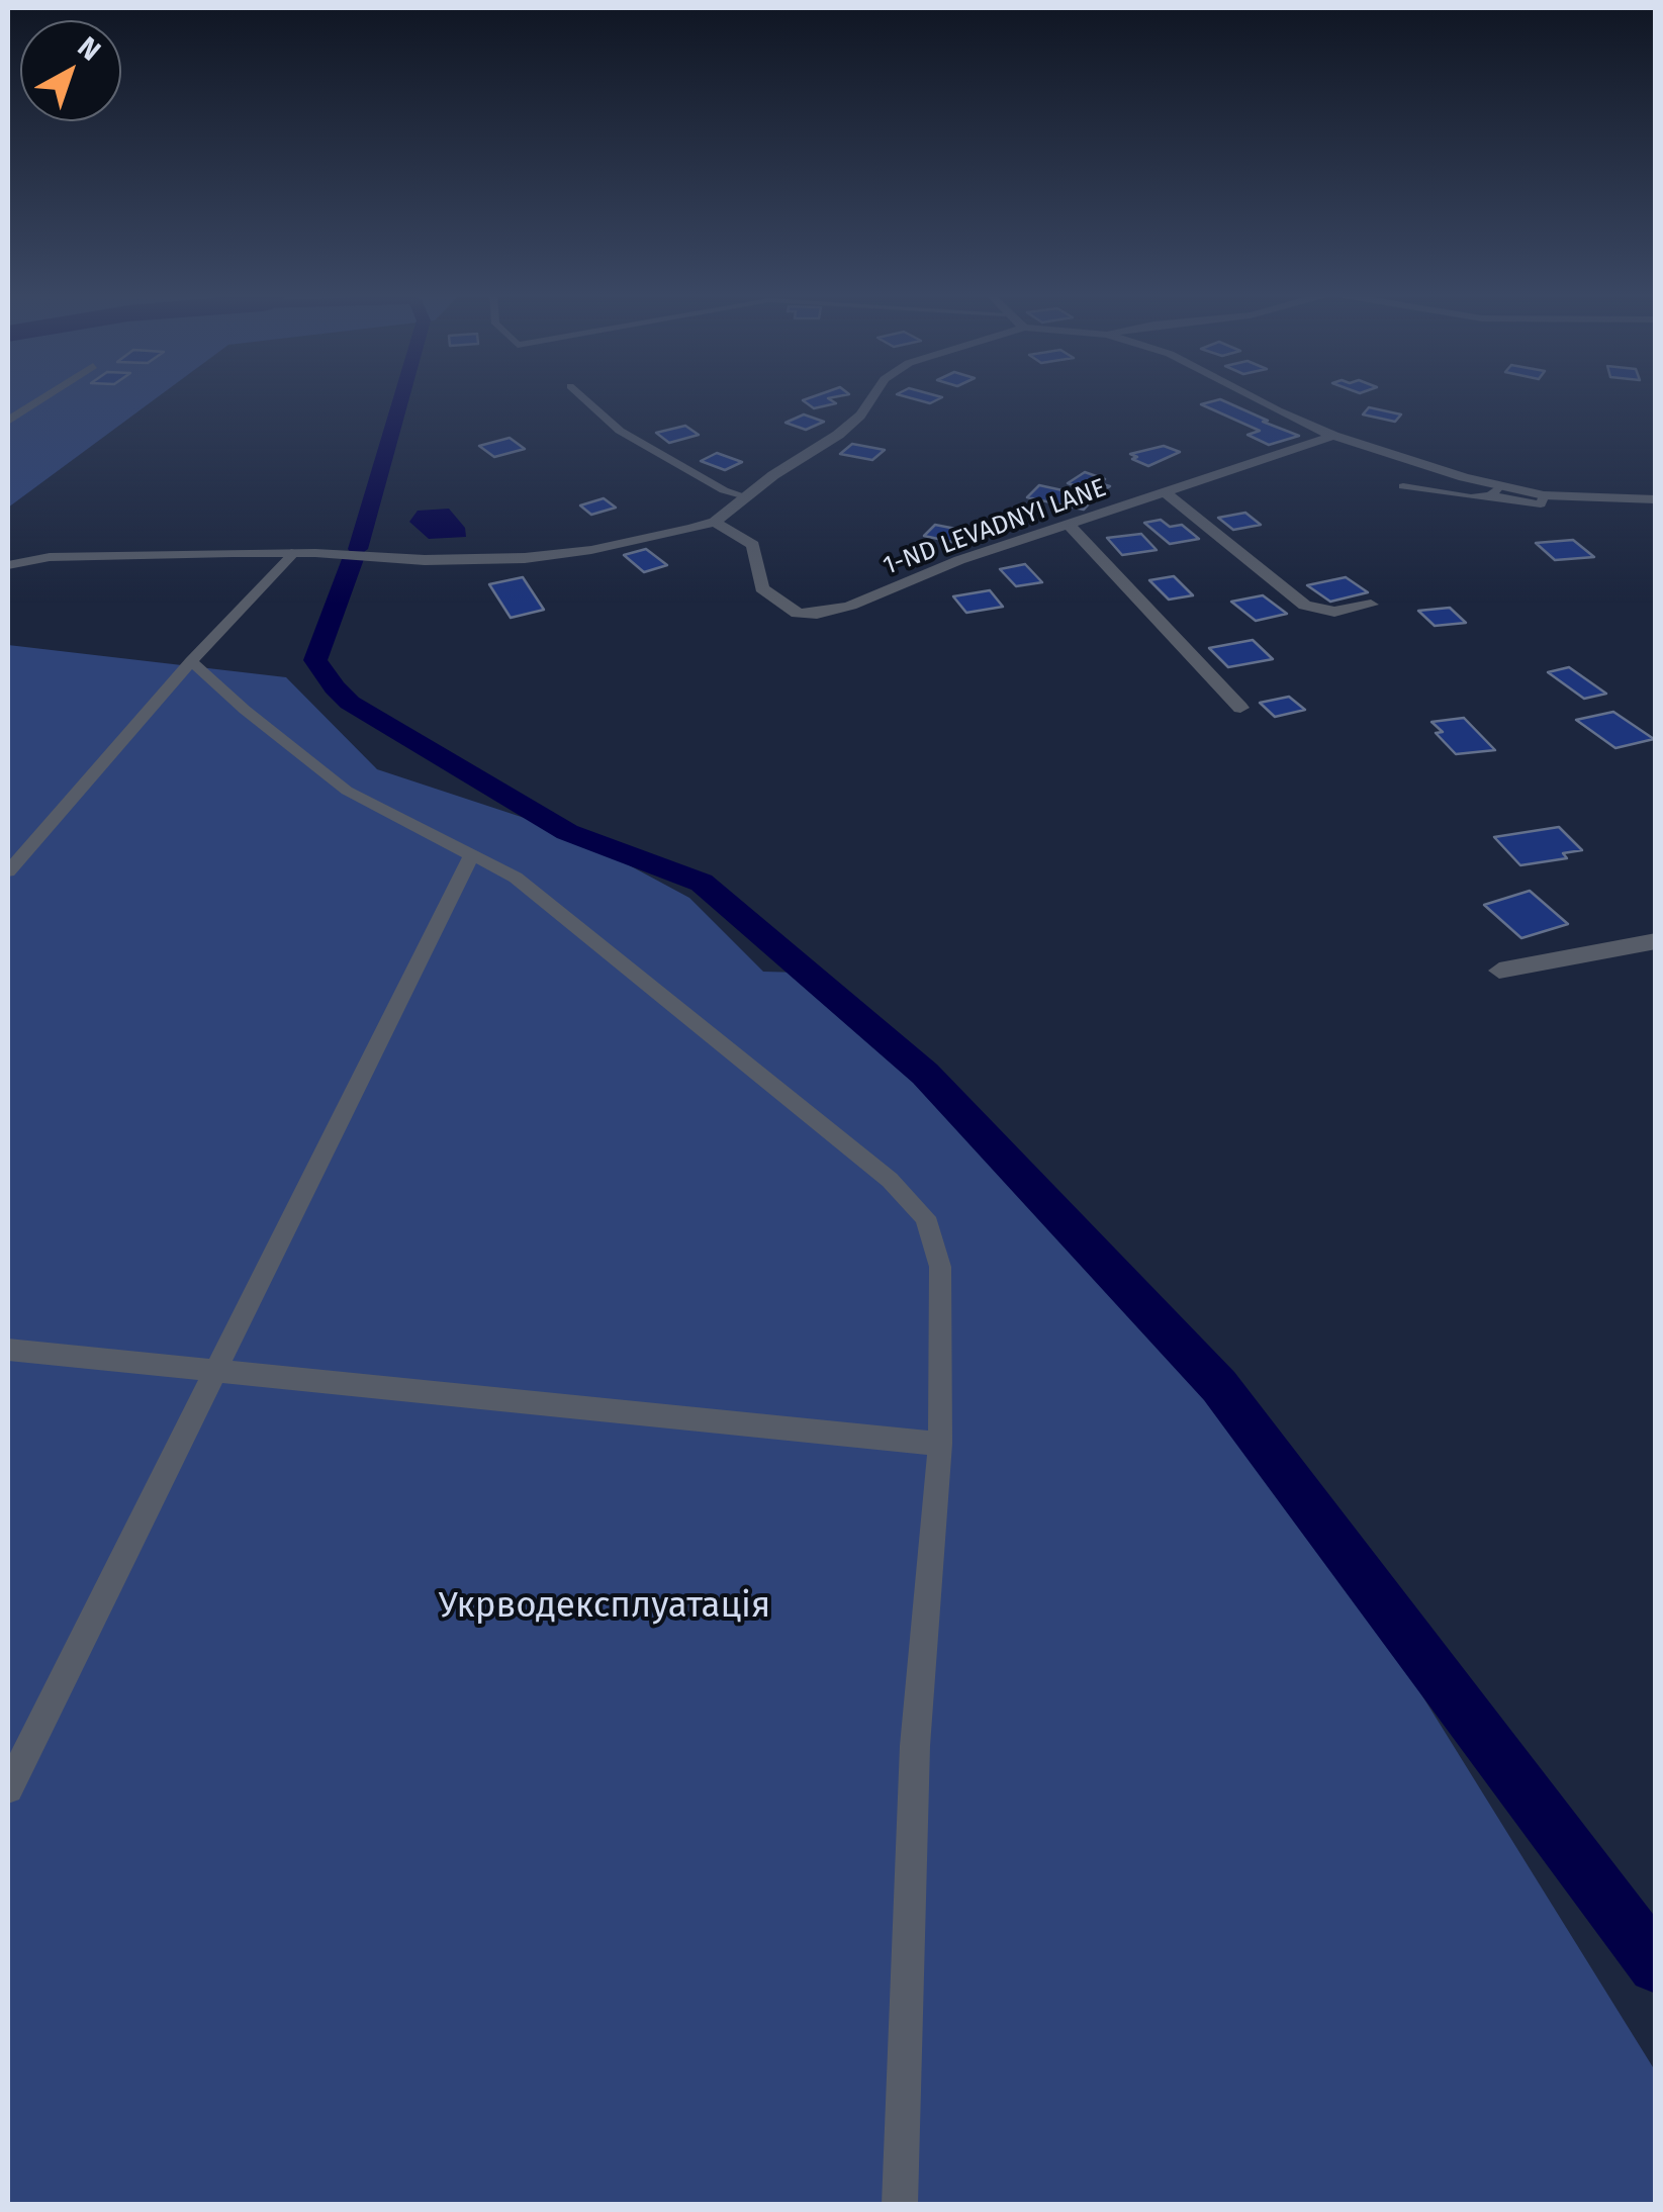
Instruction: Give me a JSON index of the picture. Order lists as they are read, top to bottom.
{
  "streets": {
    "street": ["1-ND LEVADNYI LANE"]
  },
  "parks": ["Укрводексплуатація"],
  "north": "top right"
}
